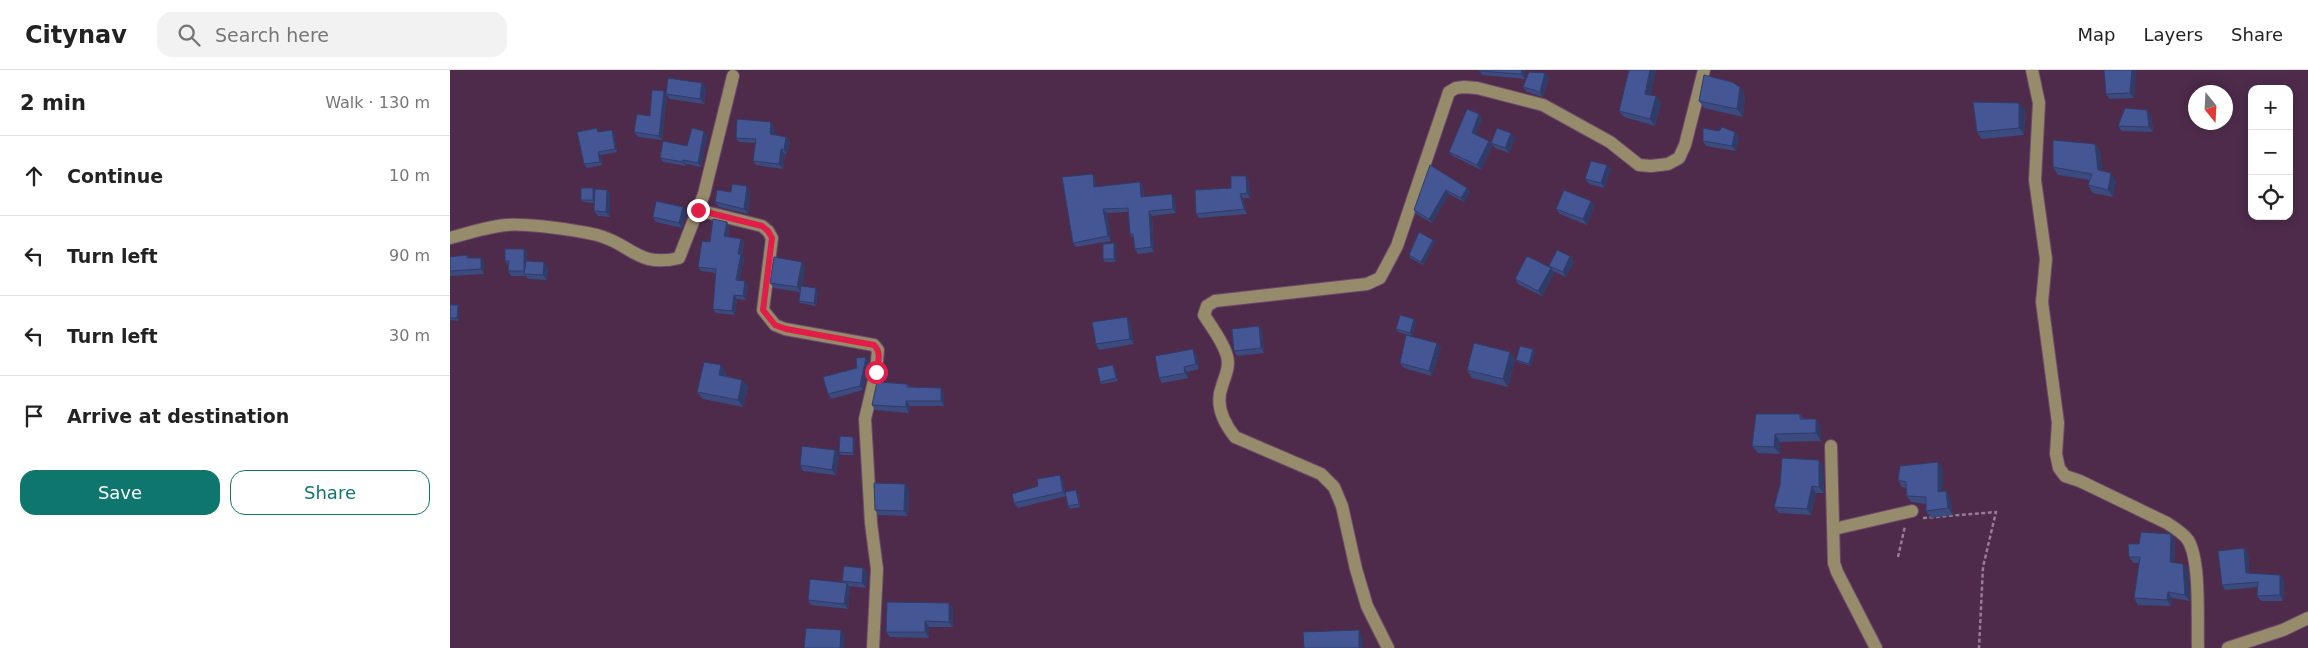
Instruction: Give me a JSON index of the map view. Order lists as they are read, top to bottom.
{
  "north": "bottom",
  "page": {
    "header": "Citynav",
    "search": "Search here",
    "nav": ["Map", "Layers", "Share"],
    "heading": ["2 min", "Walk · 130 m"],
    "map_buttons": ["+", "−"],
    "list": [
      ["Continue", "10 m"],
      ["Turn left", "90 m"],
      ["Turn left", "30 m"],
      "Arrive at destination"
    ],
    "buttons": ["Save", "Share"]
  }
}
